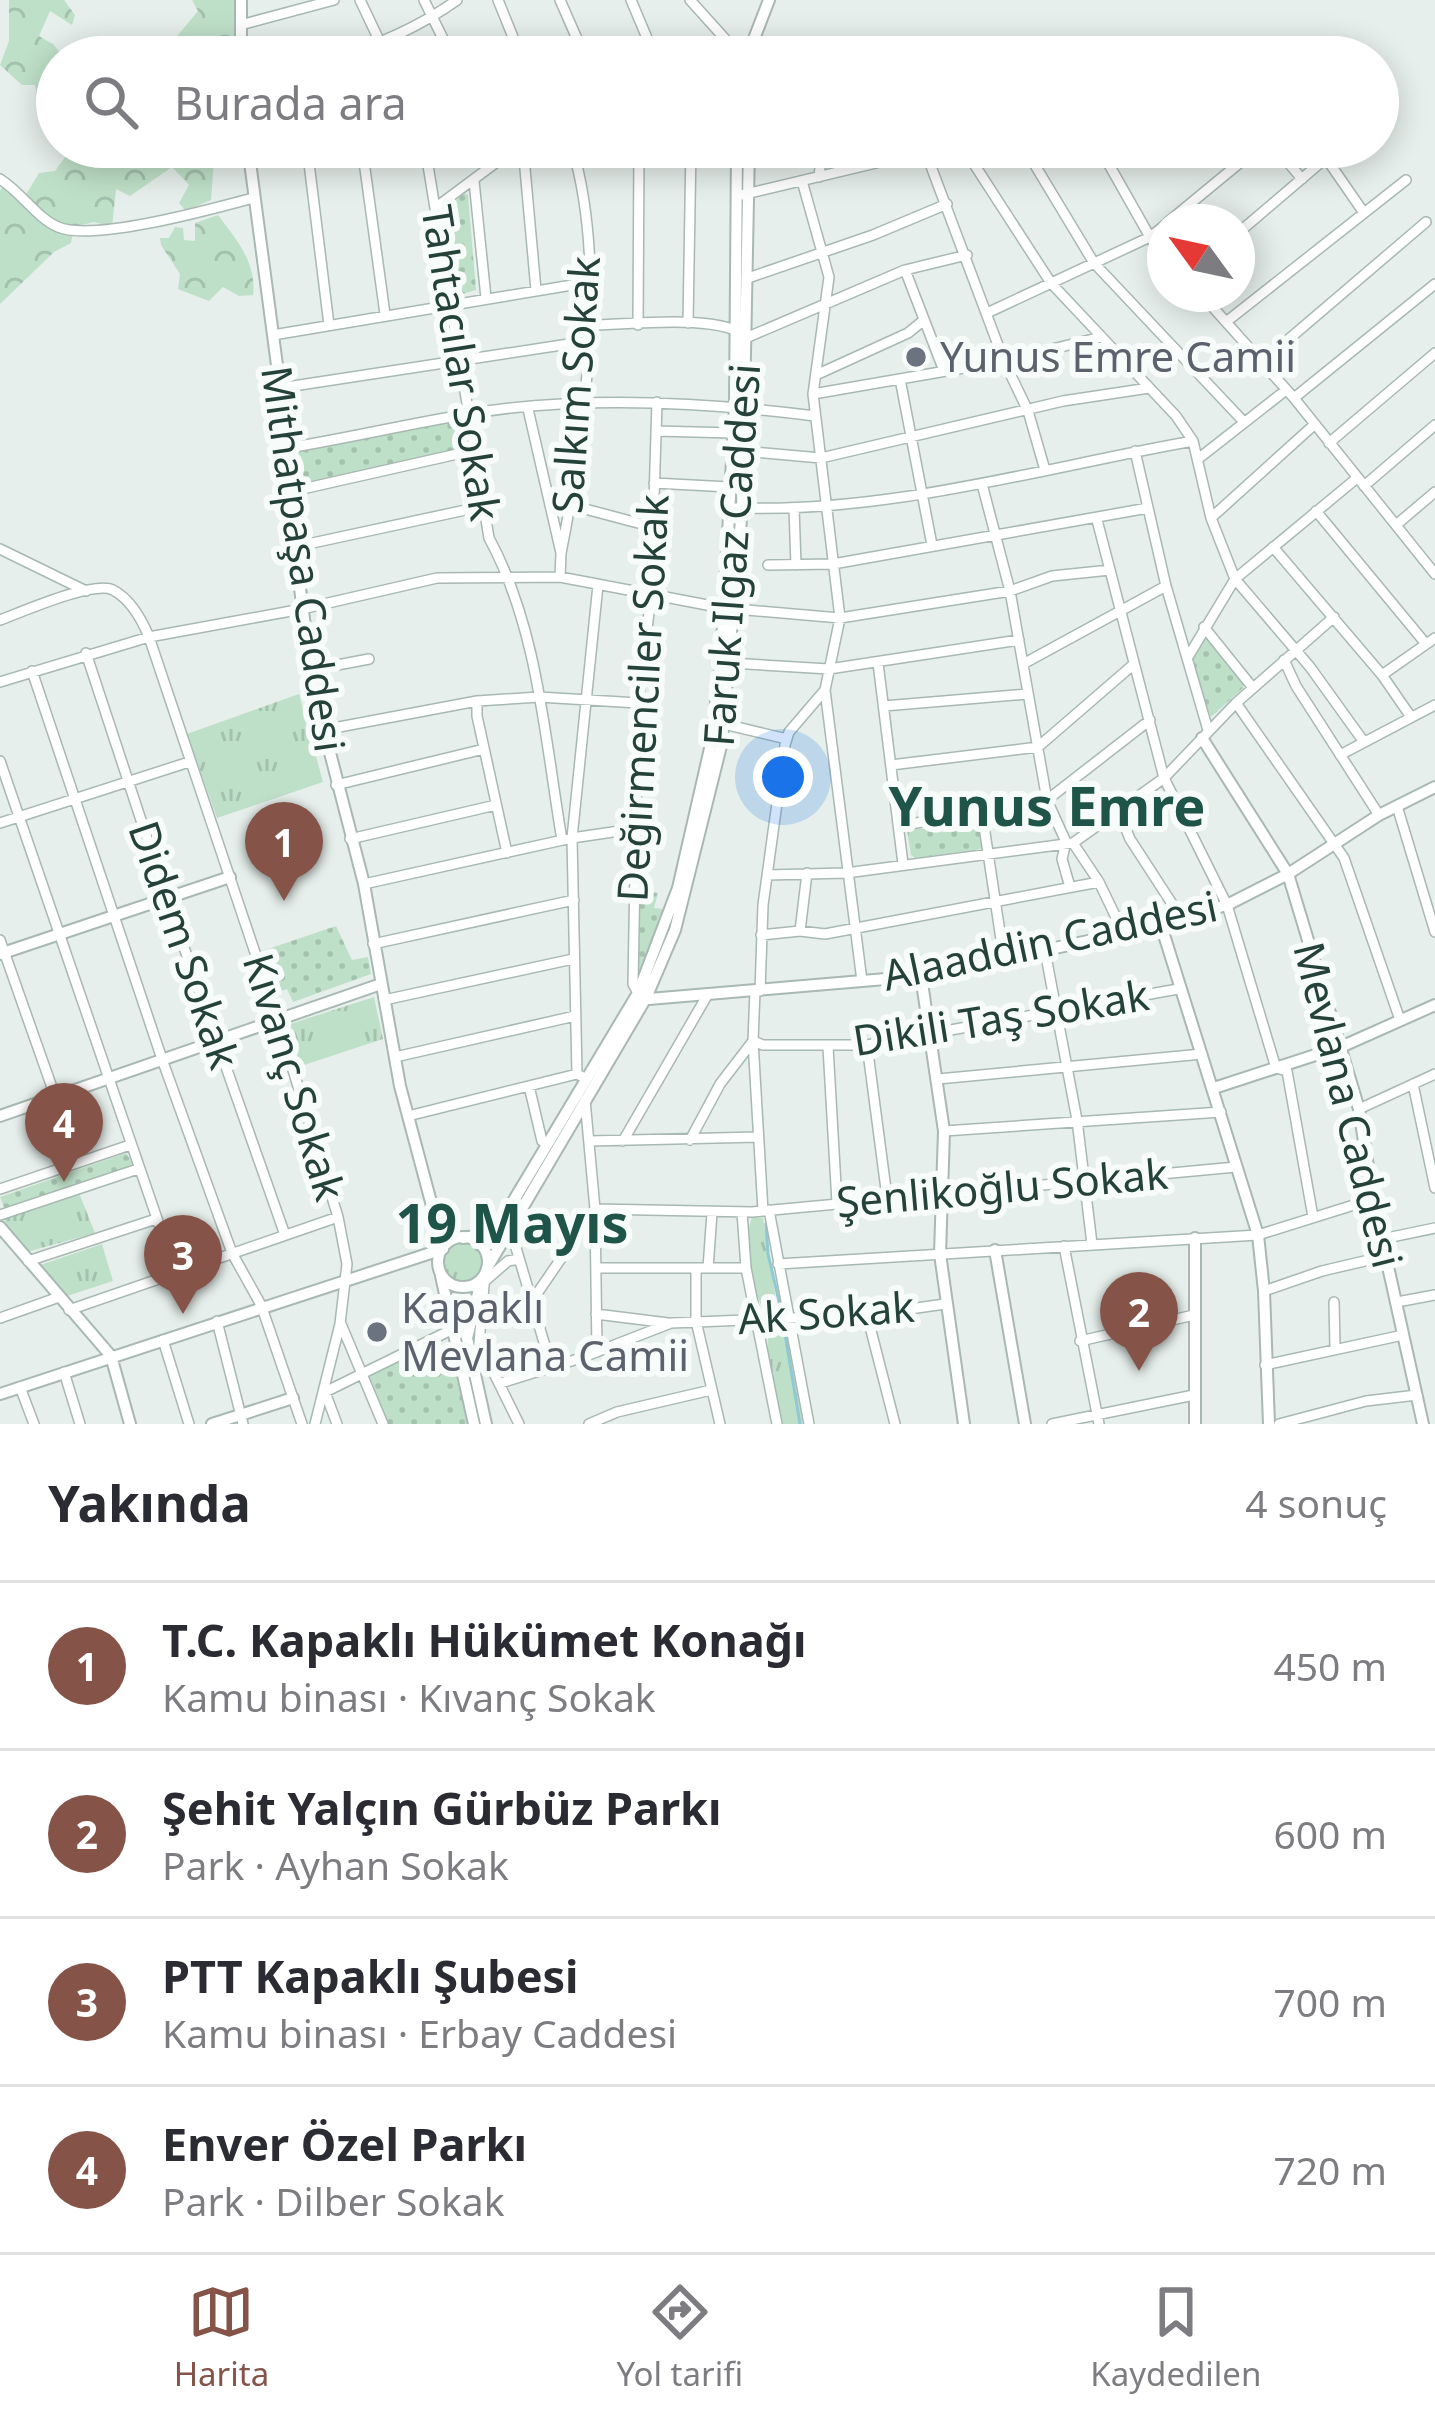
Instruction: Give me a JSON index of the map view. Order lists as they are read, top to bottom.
{
  "streets": {
    "street": [
      "Tahtacılar Sokak",
      "Salkım Sokak",
      "Faruk Ilgaz Caddesi",
      "Mithatpaşa Caddesi",
      "Değirmenciler Sokak",
      "Alaaddin Caddesi",
      "Didem Sokak",
      "Dikili Taş Sokak",
      "Kıvanç Sokak",
      "Mevlana Caddesi",
      "Şenlikoğlu Sokak",
      "Ak Sokak"
    ]
  },
  "crossings": [
    ["Faruk Ilgaz Caddesi", "Mithatpaşa Caddesi"],
    ["Faruk Ilgaz Caddesi", "Değirmenciler Sokak"],
    ["Faruk Ilgaz Caddesi", "Alaaddin Caddesi"],
    ["Değirmenciler Sokak", "Alaaddin Caddesi"],
    ["Alaaddin Caddesi", "Mevlana Caddesi"]
  ],
  "districts": ["Yunus Emre", "19 Mayıs"],
  "places": ["Yunus Emre Camii", "Kapaklı Mevlana Camii"],
  "north": "top left",
  "page": {
    "search": "Burada ara",
    "pins": [
      "1",
      "4",
      "3",
      "2"
    ],
    "heading": ["Yakında", "4 sonuç"],
    "list": [
      {
        "mark": "1",
        "name": "T.C. Kapaklı Hükümet Konağı",
        "note": "Kamu binası · Kıvanç Sokak",
        "value": "450 m"
      },
      {
        "mark": "2",
        "name": "Şehit Yalçın Gürbüz Parkı",
        "note": "Park · Ayhan Sokak",
        "value": "600 m"
      },
      {
        "mark": "3",
        "name": "PTT Kapaklı Şubesi",
        "note": "Kamu binası · Erbay Caddesi",
        "value": "700 m"
      },
      {
        "mark": "4",
        "name": "Enver Özel Parkı",
        "note": "Park · Dilber Sokak",
        "value": "720 m"
      }
    ],
    "nav": ["Harita", "Yol tarifi", "Kaydedilen"]
  }
}
